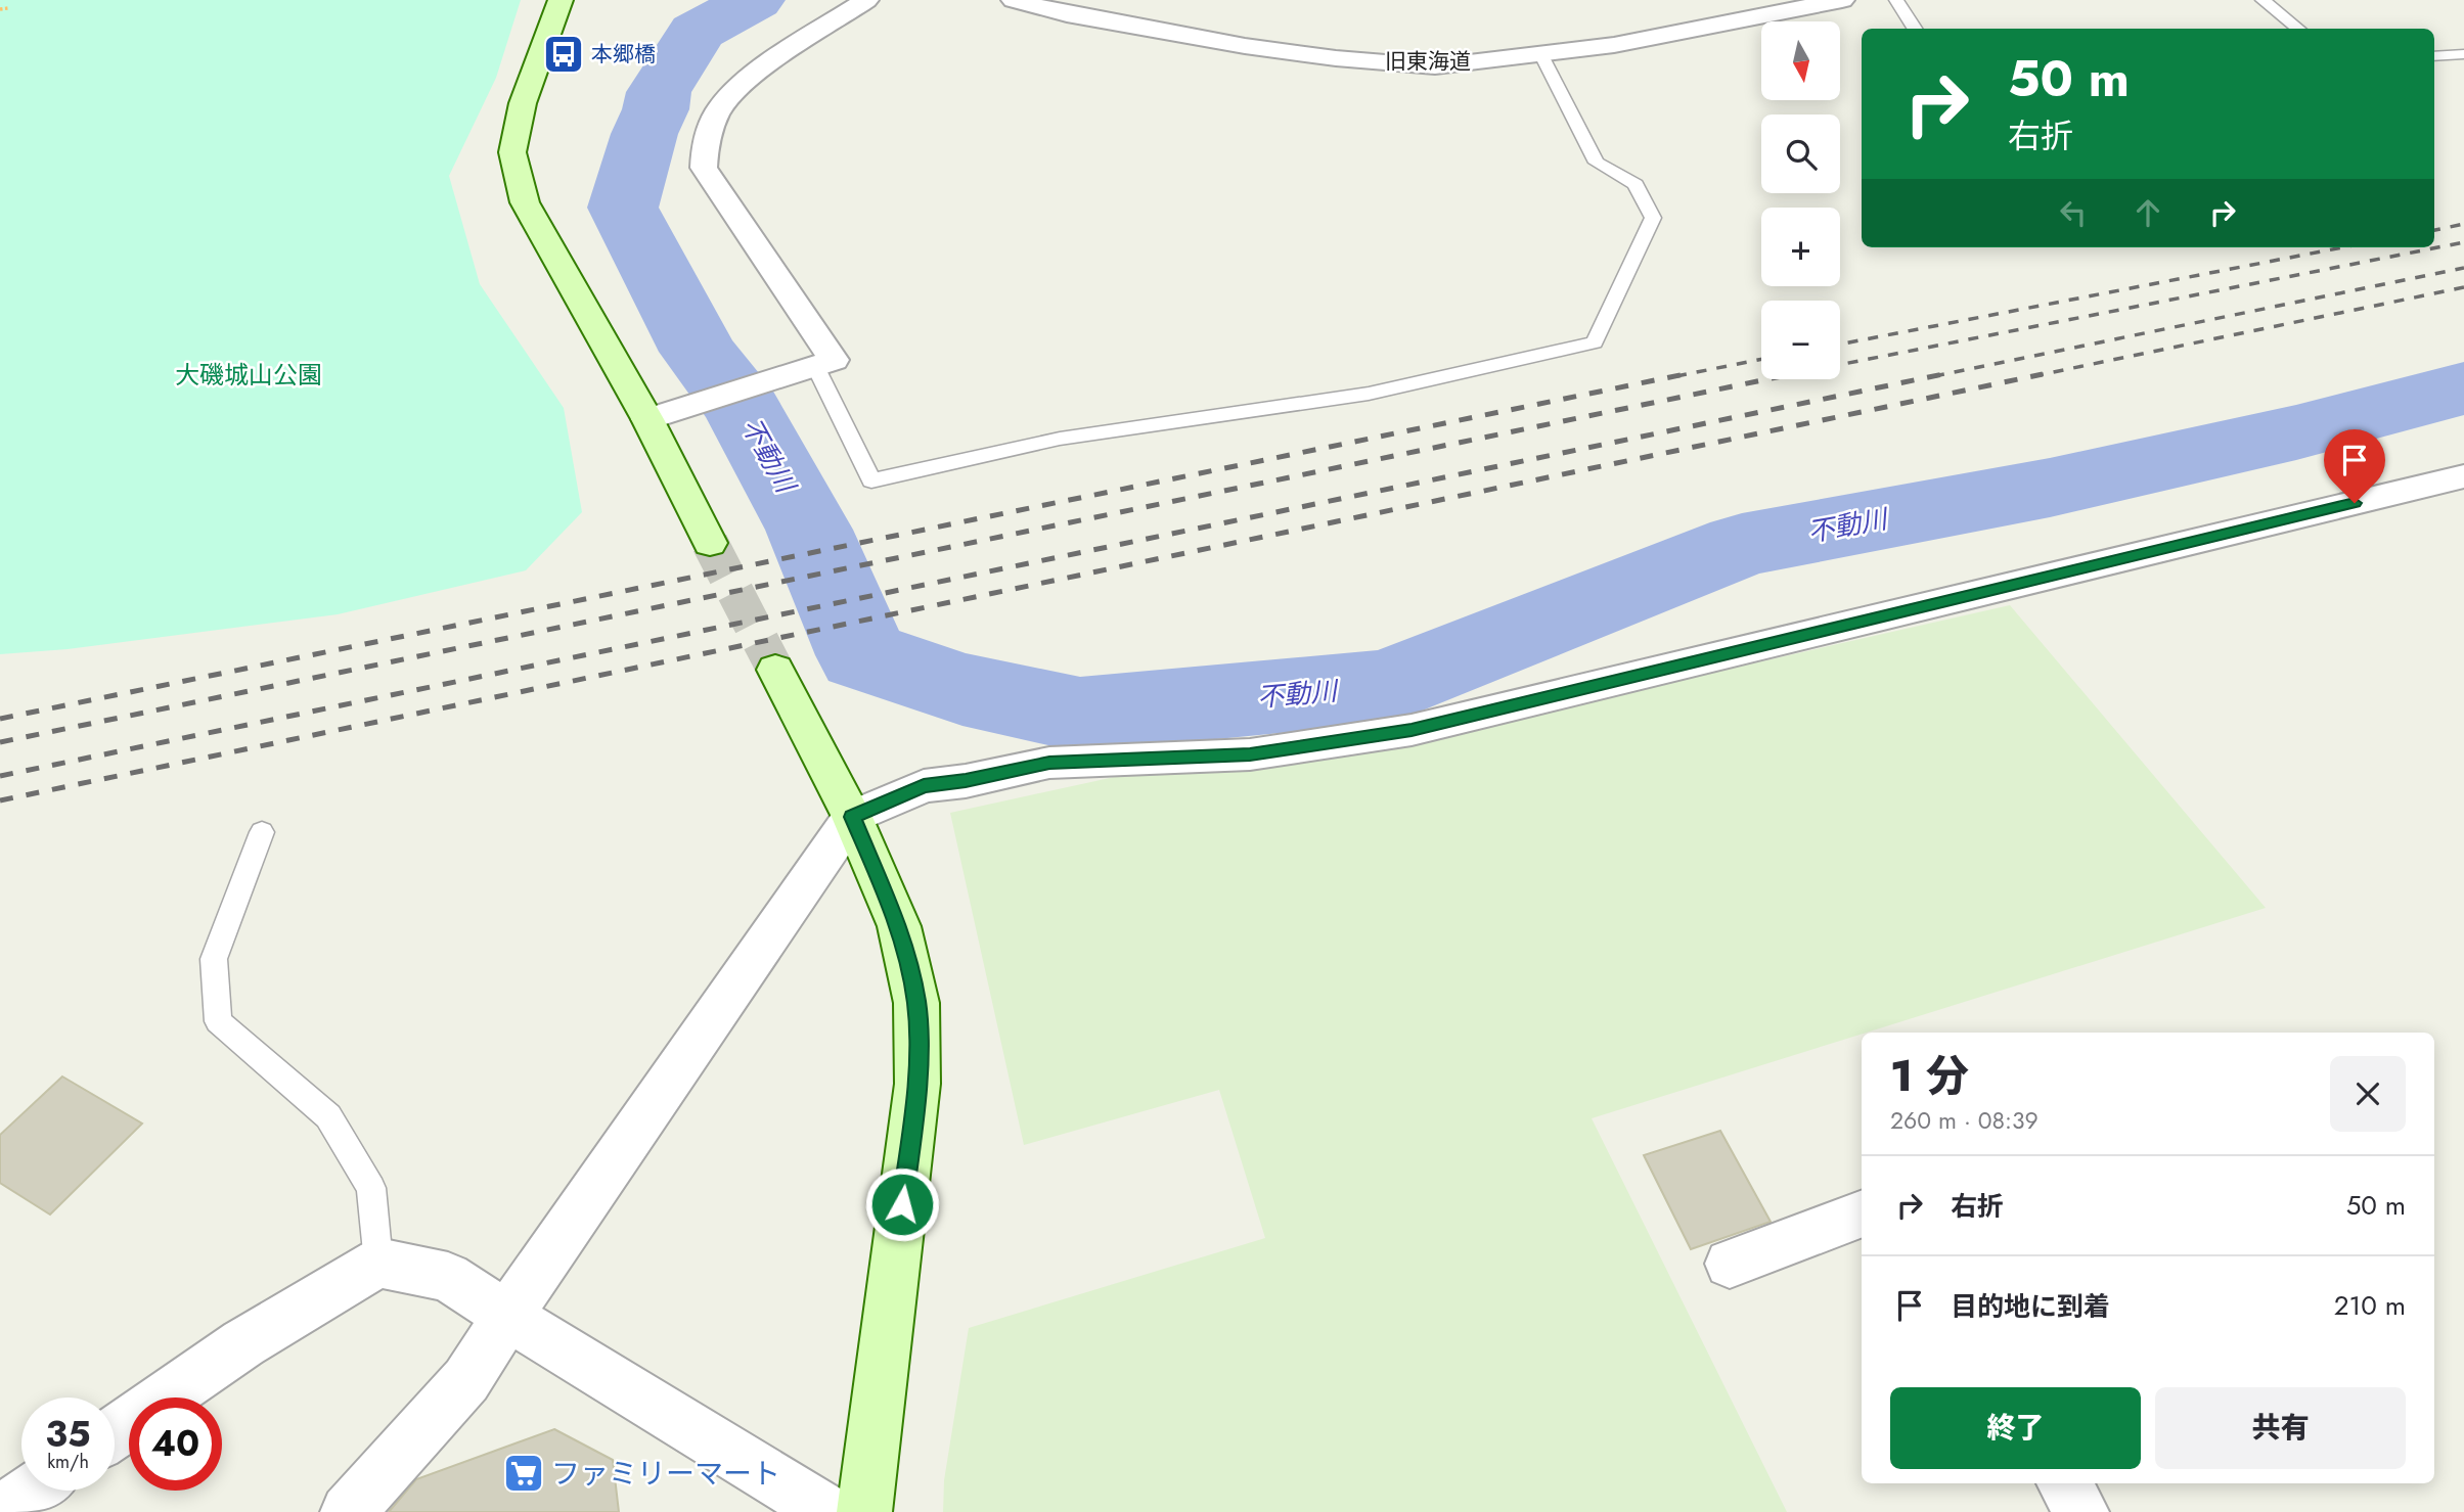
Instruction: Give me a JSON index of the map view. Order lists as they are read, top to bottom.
{
  "streets": {
    "street": ["旧東海道"]
  },
  "water": ["不動川"],
  "parks": ["大磯城山公園"],
  "places": {
    "bus stop": ["本郷橋"],
    "supermarket": ["ファミリーマート"]
  },
  "north": "bottom",
  "page": {
    "map_buttons": ["+", "−"],
    "turn": ["50 m", "右折"],
    "heading": ["1 分", "260 m · 08:39"],
    "list": [
      {
        "name": "右折",
        "value": "50 m"
      },
      {
        "name": "目的地に到着",
        "value": "210 m"
      }
    ],
    "buttons": ["終了", "共有"],
    "speed": "35 km/h",
    "limit": "40"
  }
}
